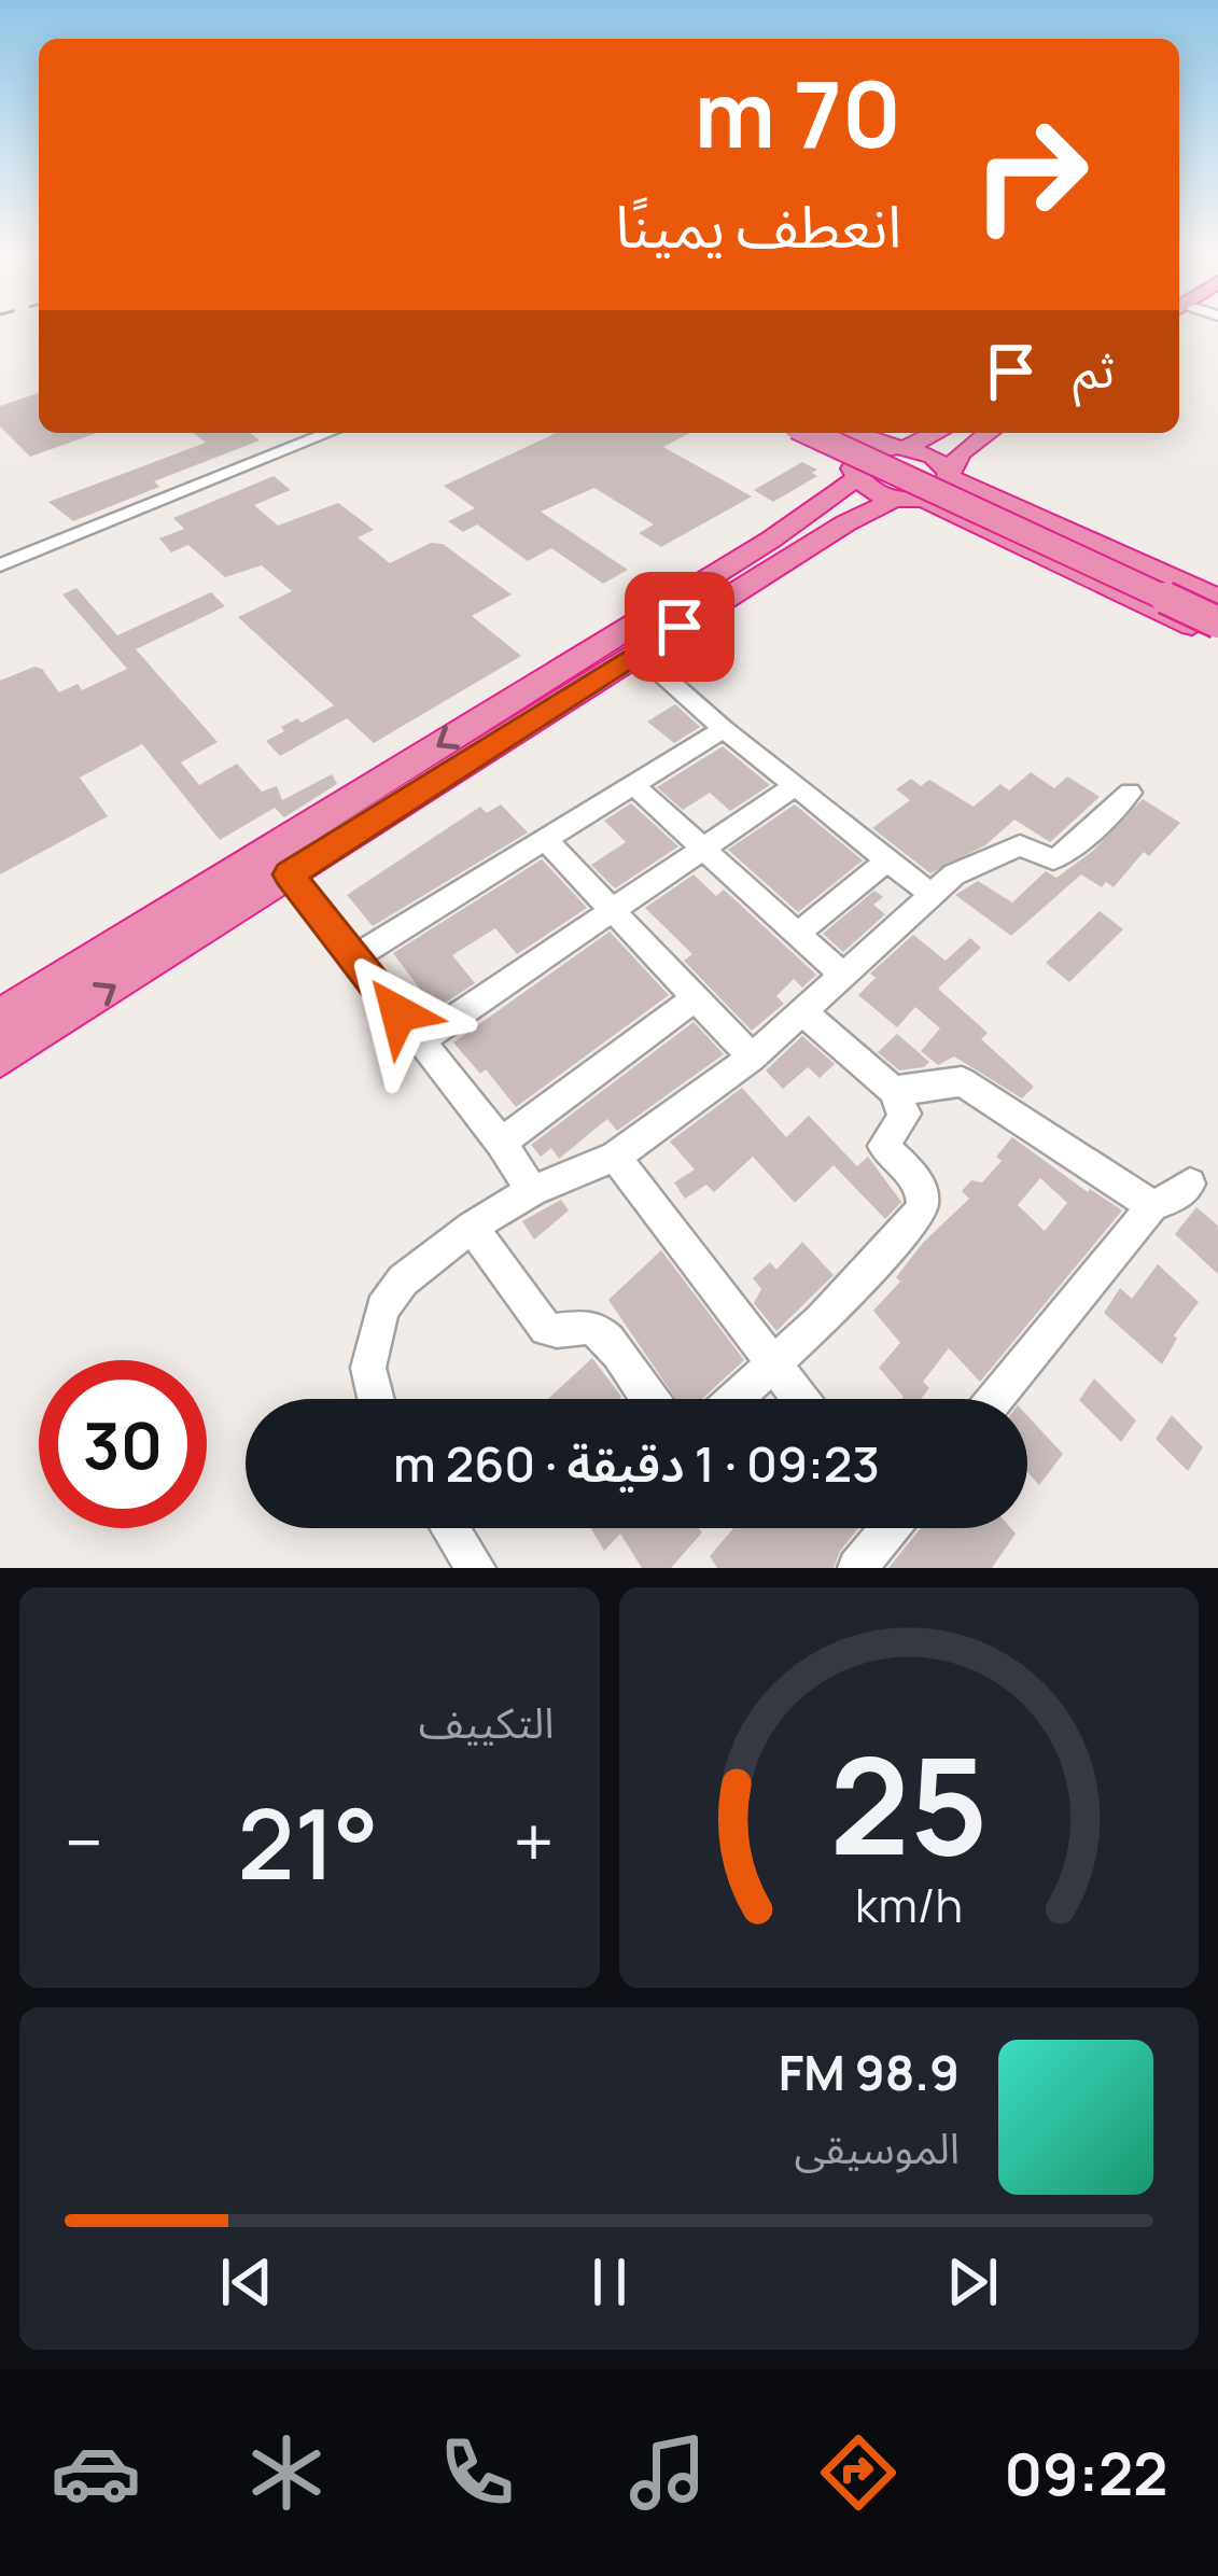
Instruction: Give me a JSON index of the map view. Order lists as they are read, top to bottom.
{
  "page": {
    "turn": ["70 m", "انعطف يمينًا"],
    "then": "ثم",
    "limit": "30",
    "trip": "09:23 · 1 دقيقة · 260 m",
    "tile": "التكييف",
    "heat": ["−", "21°", "+"],
    "song": ["98.9 FM", "الموسيقى"],
    "tabs": "09:22",
    "gauge": ["25", "km/h"]
  }
}
